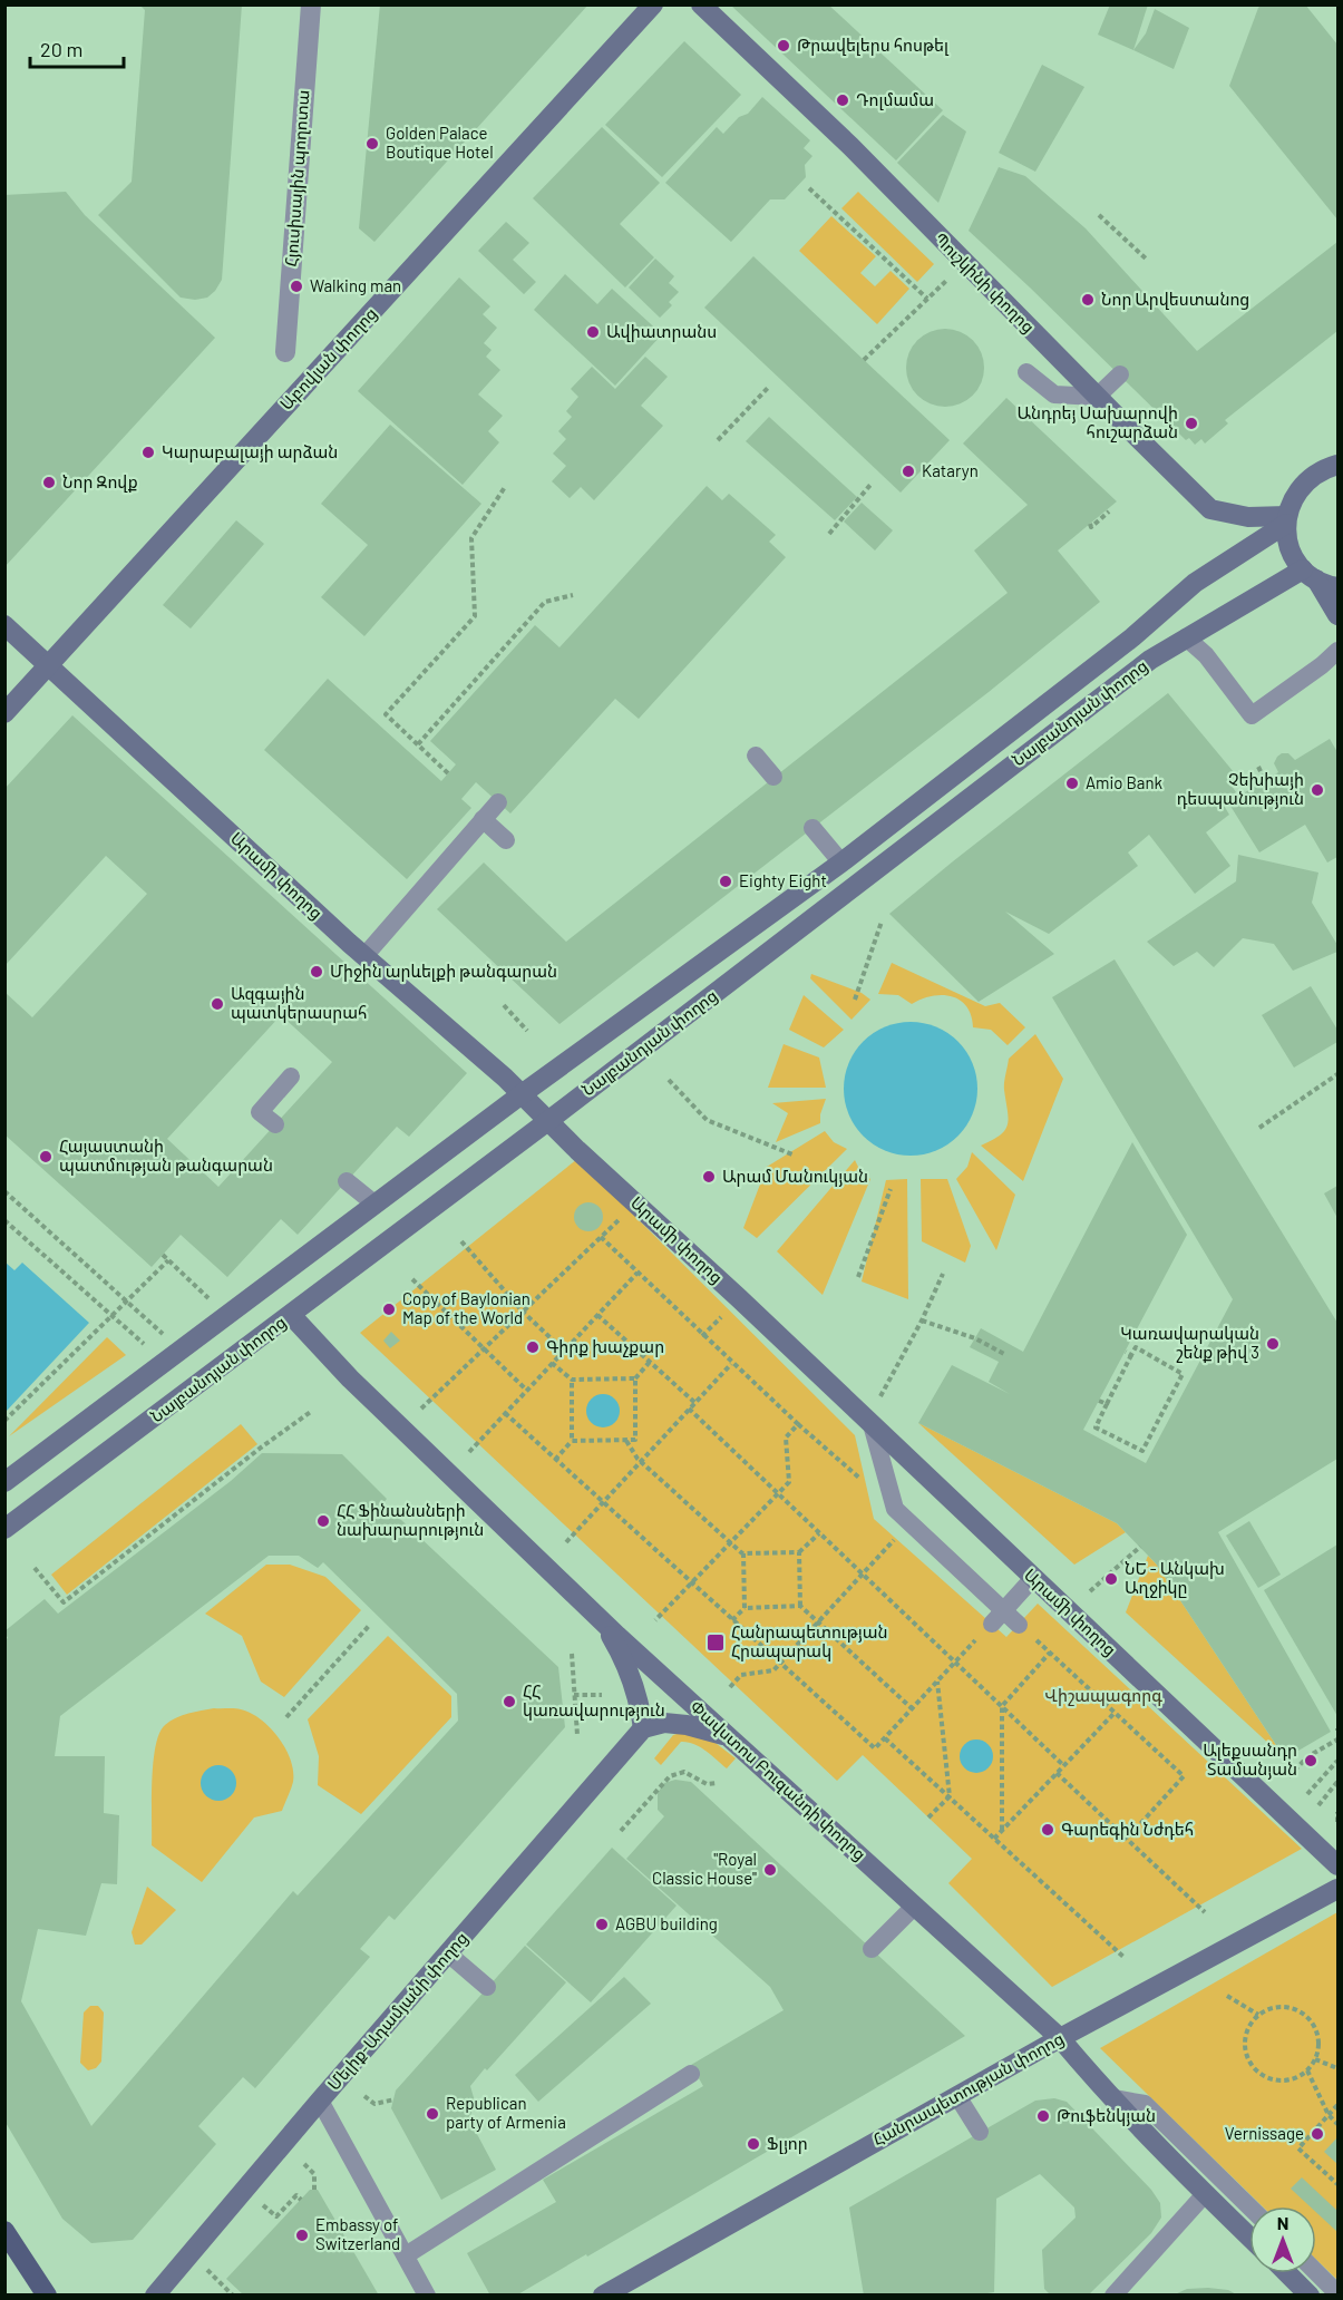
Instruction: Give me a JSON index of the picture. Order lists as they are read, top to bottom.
{
  "streets": {
    "street": [
      "Հյուսիսային պողոտա",
      "Պուշկինի փողոց",
      "Աբովյան փողոց",
      "Նալբանդյան փողոց",
      "Արամի փողոց",
      "Փավստոս Բուզանդի փողոց",
      "Մելիք-Ադամյանի փողոց",
      "Հանրապետության փողոց"
    ]
  },
  "crossings": [
    ["Պուշկինի փողոց", "Նալբանդյան փողոց"],
    ["Աբովյան փողոց", "Արամի փողոց"],
    ["Նալբանդյան փողոց", "Արամի փողոց"],
    ["Նալբանդյան փողոց", "Փավստոս Բուզանդի փողոց"],
    ["Փավստոս Բուզանդի փողոց", "Հանրապետության փողոց"]
  ],
  "parks": ["Վիշապագորգ"],
  "places": {
    "other": [
      "Թրավելերս հոսթել",
      "Դոլմամա",
      "Golden Palace Boutique Hotel",
      "Walking man",
      "Նոր Արվեստանոց",
      "Ավիատրանս",
      "Անդրեյ Սախարովի հուշարձան",
      "Կարաբալայի արձան",
      "Kataryn",
      "Նոր Զովք",
      "Amio Bank",
      "Չեխիայի դեսպանություն",
      "Eighty Eight",
      "Միջին արևելքի թանգարան",
      "Ազգային պատկերասրահ",
      "Հայաստանի պատմության թանգարան",
      "Արամ Մանուկյան",
      "Copy of Baylonian Map of the World",
      "Կառավարական շենք թիվ 3",
      "Գիրք խաչքար",
      "ՀՀ Ֆինանսների նախարարություն",
      "ՆԵ - Անկախ Աղջիկը",
      "ՀՀ կառավարություն",
      "Ալեքսանդր Տամանյան",
      "Գարեգին Նժդեհ",
      "\"Royal Classic House\"",
      "AGBU building",
      "Republican party of Armenia",
      "Թուֆենկյան",
      "Vernissage",
      "Ֆլյոր",
      "Embassy of Switzerland"
    ],
    "transit": ["Հանրապետության Հրապարակ"]
  },
  "scale_bar": "20 m",
  "north": "top"
}
